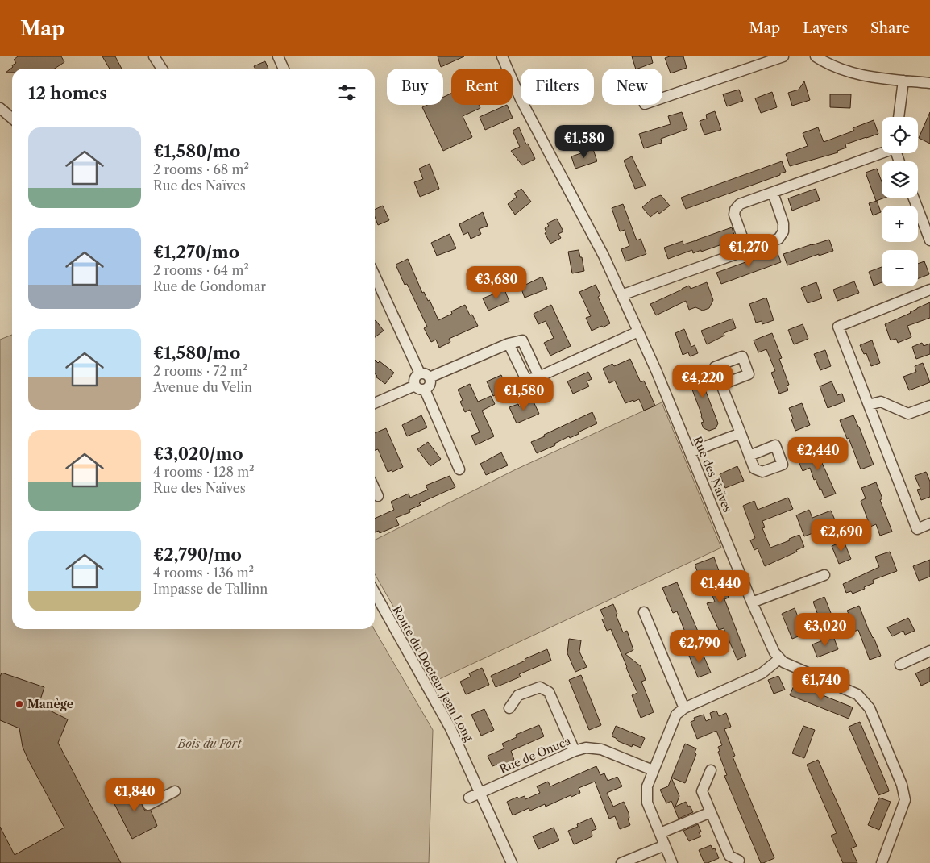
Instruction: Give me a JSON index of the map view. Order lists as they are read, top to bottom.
{
  "streets": {
    "street": ["Rue des Naïves", "Route du Docteur Jean Long", "Rue de Onuca"]
  },
  "crossings": [
    ["Route du Docteur Jean Long", "Rue de Onuca"]
  ],
  "parks": ["Bois du Fort"],
  "places": ["Manège"],
  "page": {
    "header": "Map",
    "nav": ["Map", "Layers", "Share"],
    "chip": [
      "Buy",
      "Rent",
      "Filters",
      "New"
    ],
    "heading": "12 homes",
    "map_buttons": ["+", "−"],
    "list": [
      {
        "name": "€1,580/mo",
        "note": "2 rooms · 68 m² · Rue des Naïves"
      },
      {
        "name": "€1,270/mo",
        "note": "2 rooms · 64 m² · Rue de Gondomar"
      },
      {
        "name": "€1,580/mo",
        "note": "2 rooms · 72 m² · Avenue du Velin"
      },
      {
        "name": "€3,020/mo",
        "note": "4 rooms · 128 m² · Rue des Naïves"
      },
      {
        "name": "€2,790/mo",
        "note": "4 rooms · 136 m² · Impasse de Tallinn"
      }
    ],
    "price": [
      "€1,580",
      "€1,270",
      "€3,680",
      "€4,220",
      "€1,580",
      "€2,440",
      "€2,690",
      "€1,440",
      "€3,020",
      "€2,790",
      "€1,740",
      "€1,840"
    ]
  }
}
